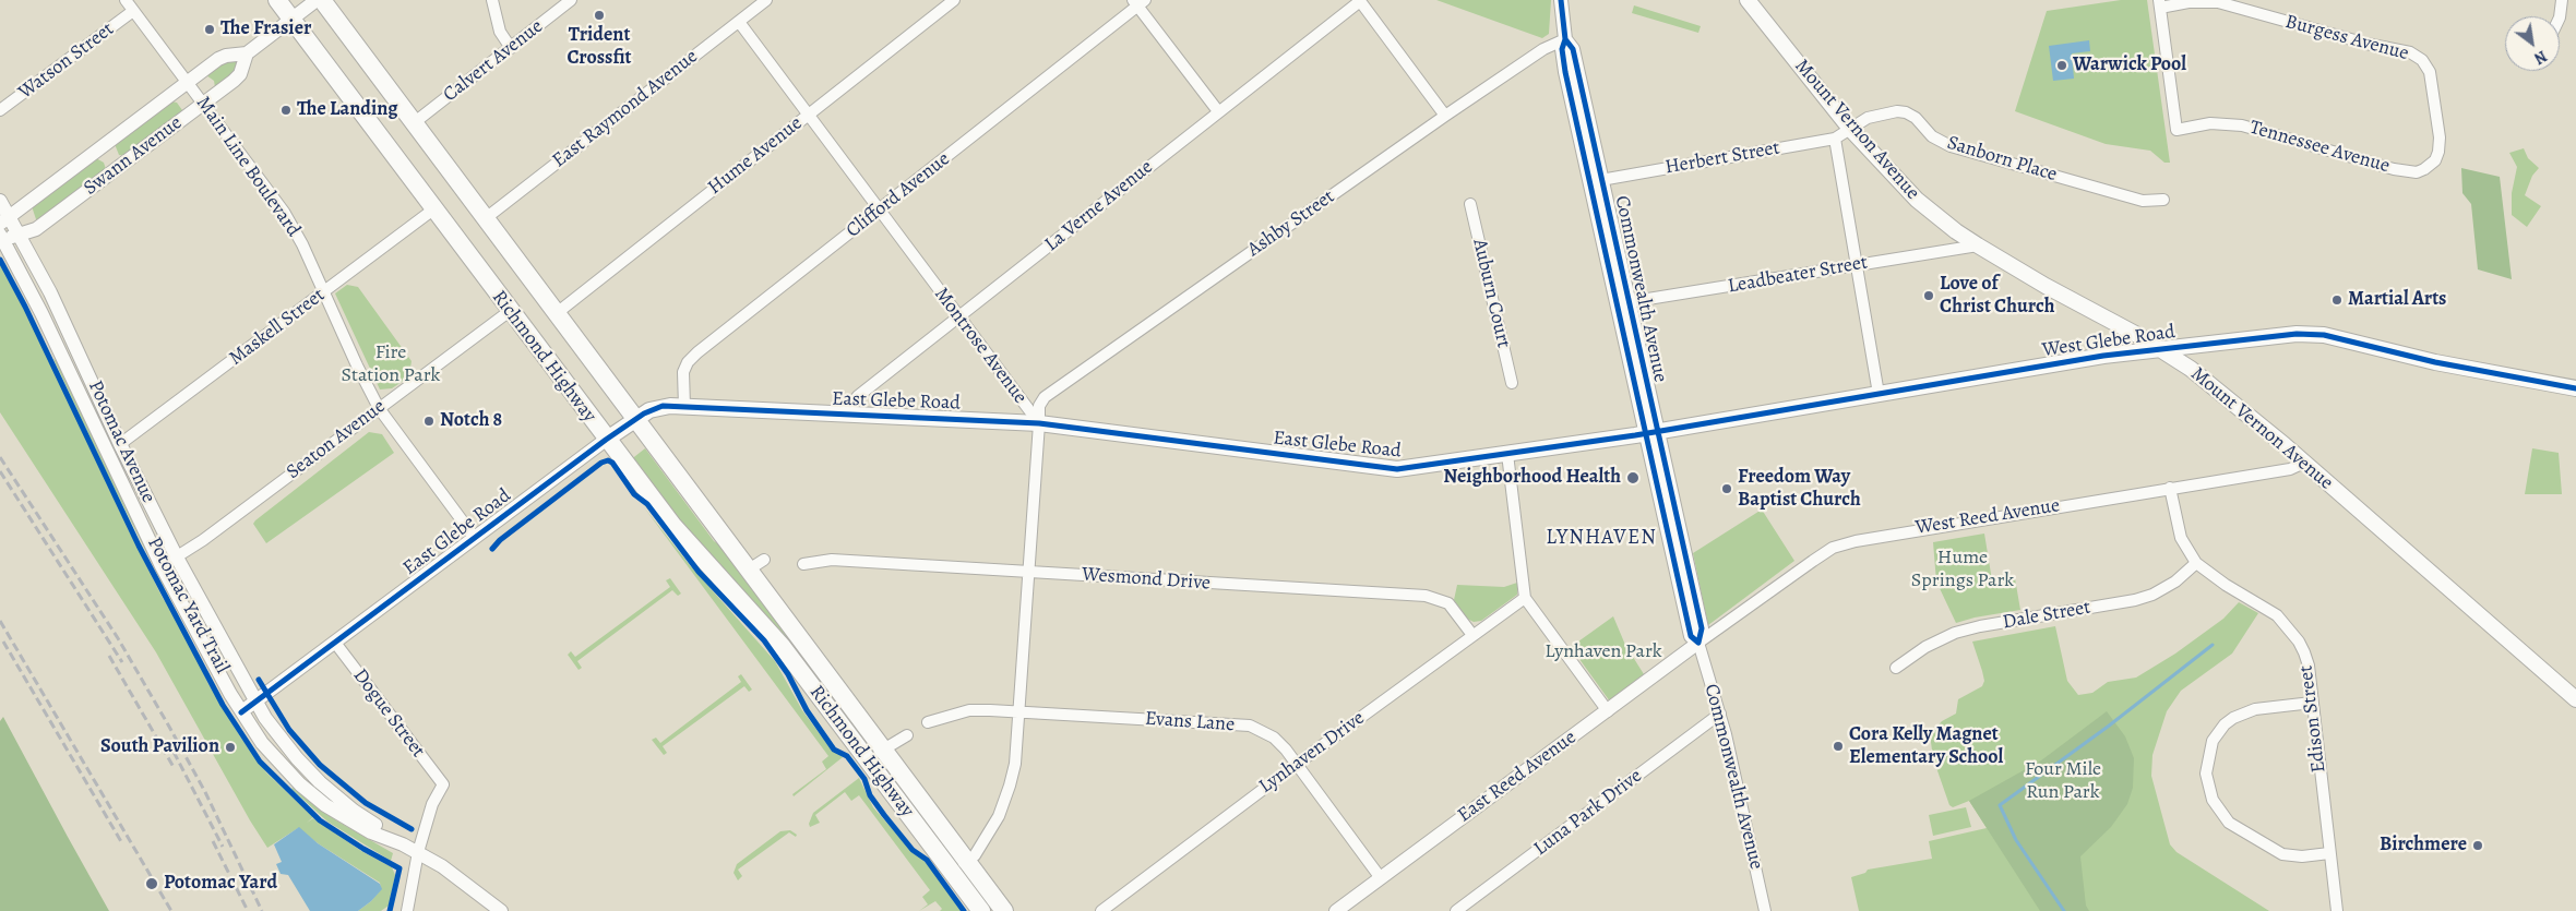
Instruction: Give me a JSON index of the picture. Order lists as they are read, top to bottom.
{
  "streets": {
    "highway": ["Richmond Highway"],
    "main road": ["Mount Vernon Avenue", "West Glebe Road", "East Glebe Road"],
    "street": [
      "Burgess Avenue",
      "Watson Street",
      "Calvert Avenue",
      "East Raymond Avenue",
      "Tennessee Avenue",
      "Swann Avenue",
      "Hume Avenue",
      "Herbert Street",
      "Sanborn Place",
      "Main Line Boulevard",
      "Clifford Avenue",
      "La Verne Avenue",
      "Ashby Street",
      "Leadbeater Street",
      "Commonwealth Avenue",
      "Auburn Court",
      "Maskell Street",
      "Montrose Avenue",
      "Seaton Avenue",
      "Potomac Avenue",
      "West Reed Avenue",
      "Wesmond Drive",
      "Dale Street",
      "Dogue Street",
      "Edison Street",
      "Evans Lane",
      "Lynhaven Drive",
      "East Reed Avenue",
      "Luna Park Drive"
    ],
    "cycle path": ["Potomac Yard Trail"]
  },
  "crossings": [
    ["Burgess Avenue", "Tennessee Avenue"],
    ["Watson Street", "Main Line Boulevard"],
    ["Calvert Avenue", "Richmond Highway"],
    ["East Raymond Avenue", "Montrose Avenue"],
    ["East Raymond Avenue", "Richmond Highway"],
    ["Mount Vernon Avenue", "Herbert Street"],
    ["Mount Vernon Avenue", "Sanborn Place"],
    ["Mount Vernon Avenue", "Leadbeater Street"],
    ["Mount Vernon Avenue", "West Glebe Road"],
    ["Mount Vernon Avenue", "West Reed Avenue"],
    ["Swann Avenue", "Main Line Boulevard"],
    ["Swann Avenue", "Richmond Highway"],
    ["Swann Avenue", "Potomac Avenue"],
    ["Hume Avenue", "Montrose Avenue"],
    ["Hume Avenue", "Richmond Highway"],
    ["Herbert Street", "Sanborn Place"],
    ["Herbert Street", "Commonwealth Avenue"],
    ["Main Line Boulevard", "Maskell Street"],
    ["Main Line Boulevard", "East Glebe Road"],
    ["Main Line Boulevard", "Seaton Avenue"],
    ["Clifford Avenue", "Montrose Avenue"],
    ["Clifford Avenue", "East Glebe Road"],
    ["La Verne Avenue", "Montrose Avenue"],
    ["La Verne Avenue", "East Glebe Road"],
    ["Ashby Street", "Commonwealth Avenue"],
    ["Ashby Street", "Montrose Avenue"],
    ["Ashby Street", "East Glebe Road"],
    ["Leadbeater Street", "Commonwealth Avenue"],
    ["Commonwealth Avenue", "West Glebe Road"],
    ["Commonwealth Avenue", "East Glebe Road"],
    ["Commonwealth Avenue", "West Reed Avenue"],
    ["Commonwealth Avenue", "East Reed Avenue"],
    ["Commonwealth Avenue", "Luna Park Drive"],
    ["Maskell Street", "Richmond Highway"],
    ["Maskell Street", "Potomac Avenue"],
    ["West Glebe Road", "East Glebe Road"],
    ["Montrose Avenue", "Richmond Highway"],
    ["Montrose Avenue", "East Glebe Road"],
    ["Montrose Avenue", "Wesmond Drive"],
    ["Montrose Avenue", "Evans Lane"],
    ["Richmond Highway", "East Glebe Road"],
    ["Richmond Highway", "Seaton Avenue"],
    ["East Glebe Road", "Potomac Avenue"],
    ["East Glebe Road", "Dogue Street"],
    ["Seaton Avenue", "Potomac Avenue"],
    ["Potomac Avenue", "Dogue Street"],
    ["West Reed Avenue", "Edison Street"],
    ["West Reed Avenue", "East Reed Avenue"],
    ["Wesmond Drive", "Lynhaven Drive"],
    ["Dale Street", "Edison Street"],
    ["Evans Lane", "Lynhaven Drive"],
    ["Evans Lane", "East Reed Avenue"]
  ],
  "districts": ["LYNHAVEN"],
  "parks": [
    "Fire Station Park",
    "Hume Springs Park",
    "Lynhaven Park",
    "Four Mile Run Park"
  ],
  "places": [
    "Trident Crossfit",
    "The Frasier",
    "Warwick Pool",
    "The Landing",
    "Love of Christ Church",
    "Martial Arts",
    "Notch 8",
    "Neighborhood Health",
    "Freedom Way Baptist Church",
    "Cora Kelly Magnet Elementary School",
    "South Pavilion",
    "Birchmere",
    "Potomac Yard"
  ],
  "north": "bottom right"
}
